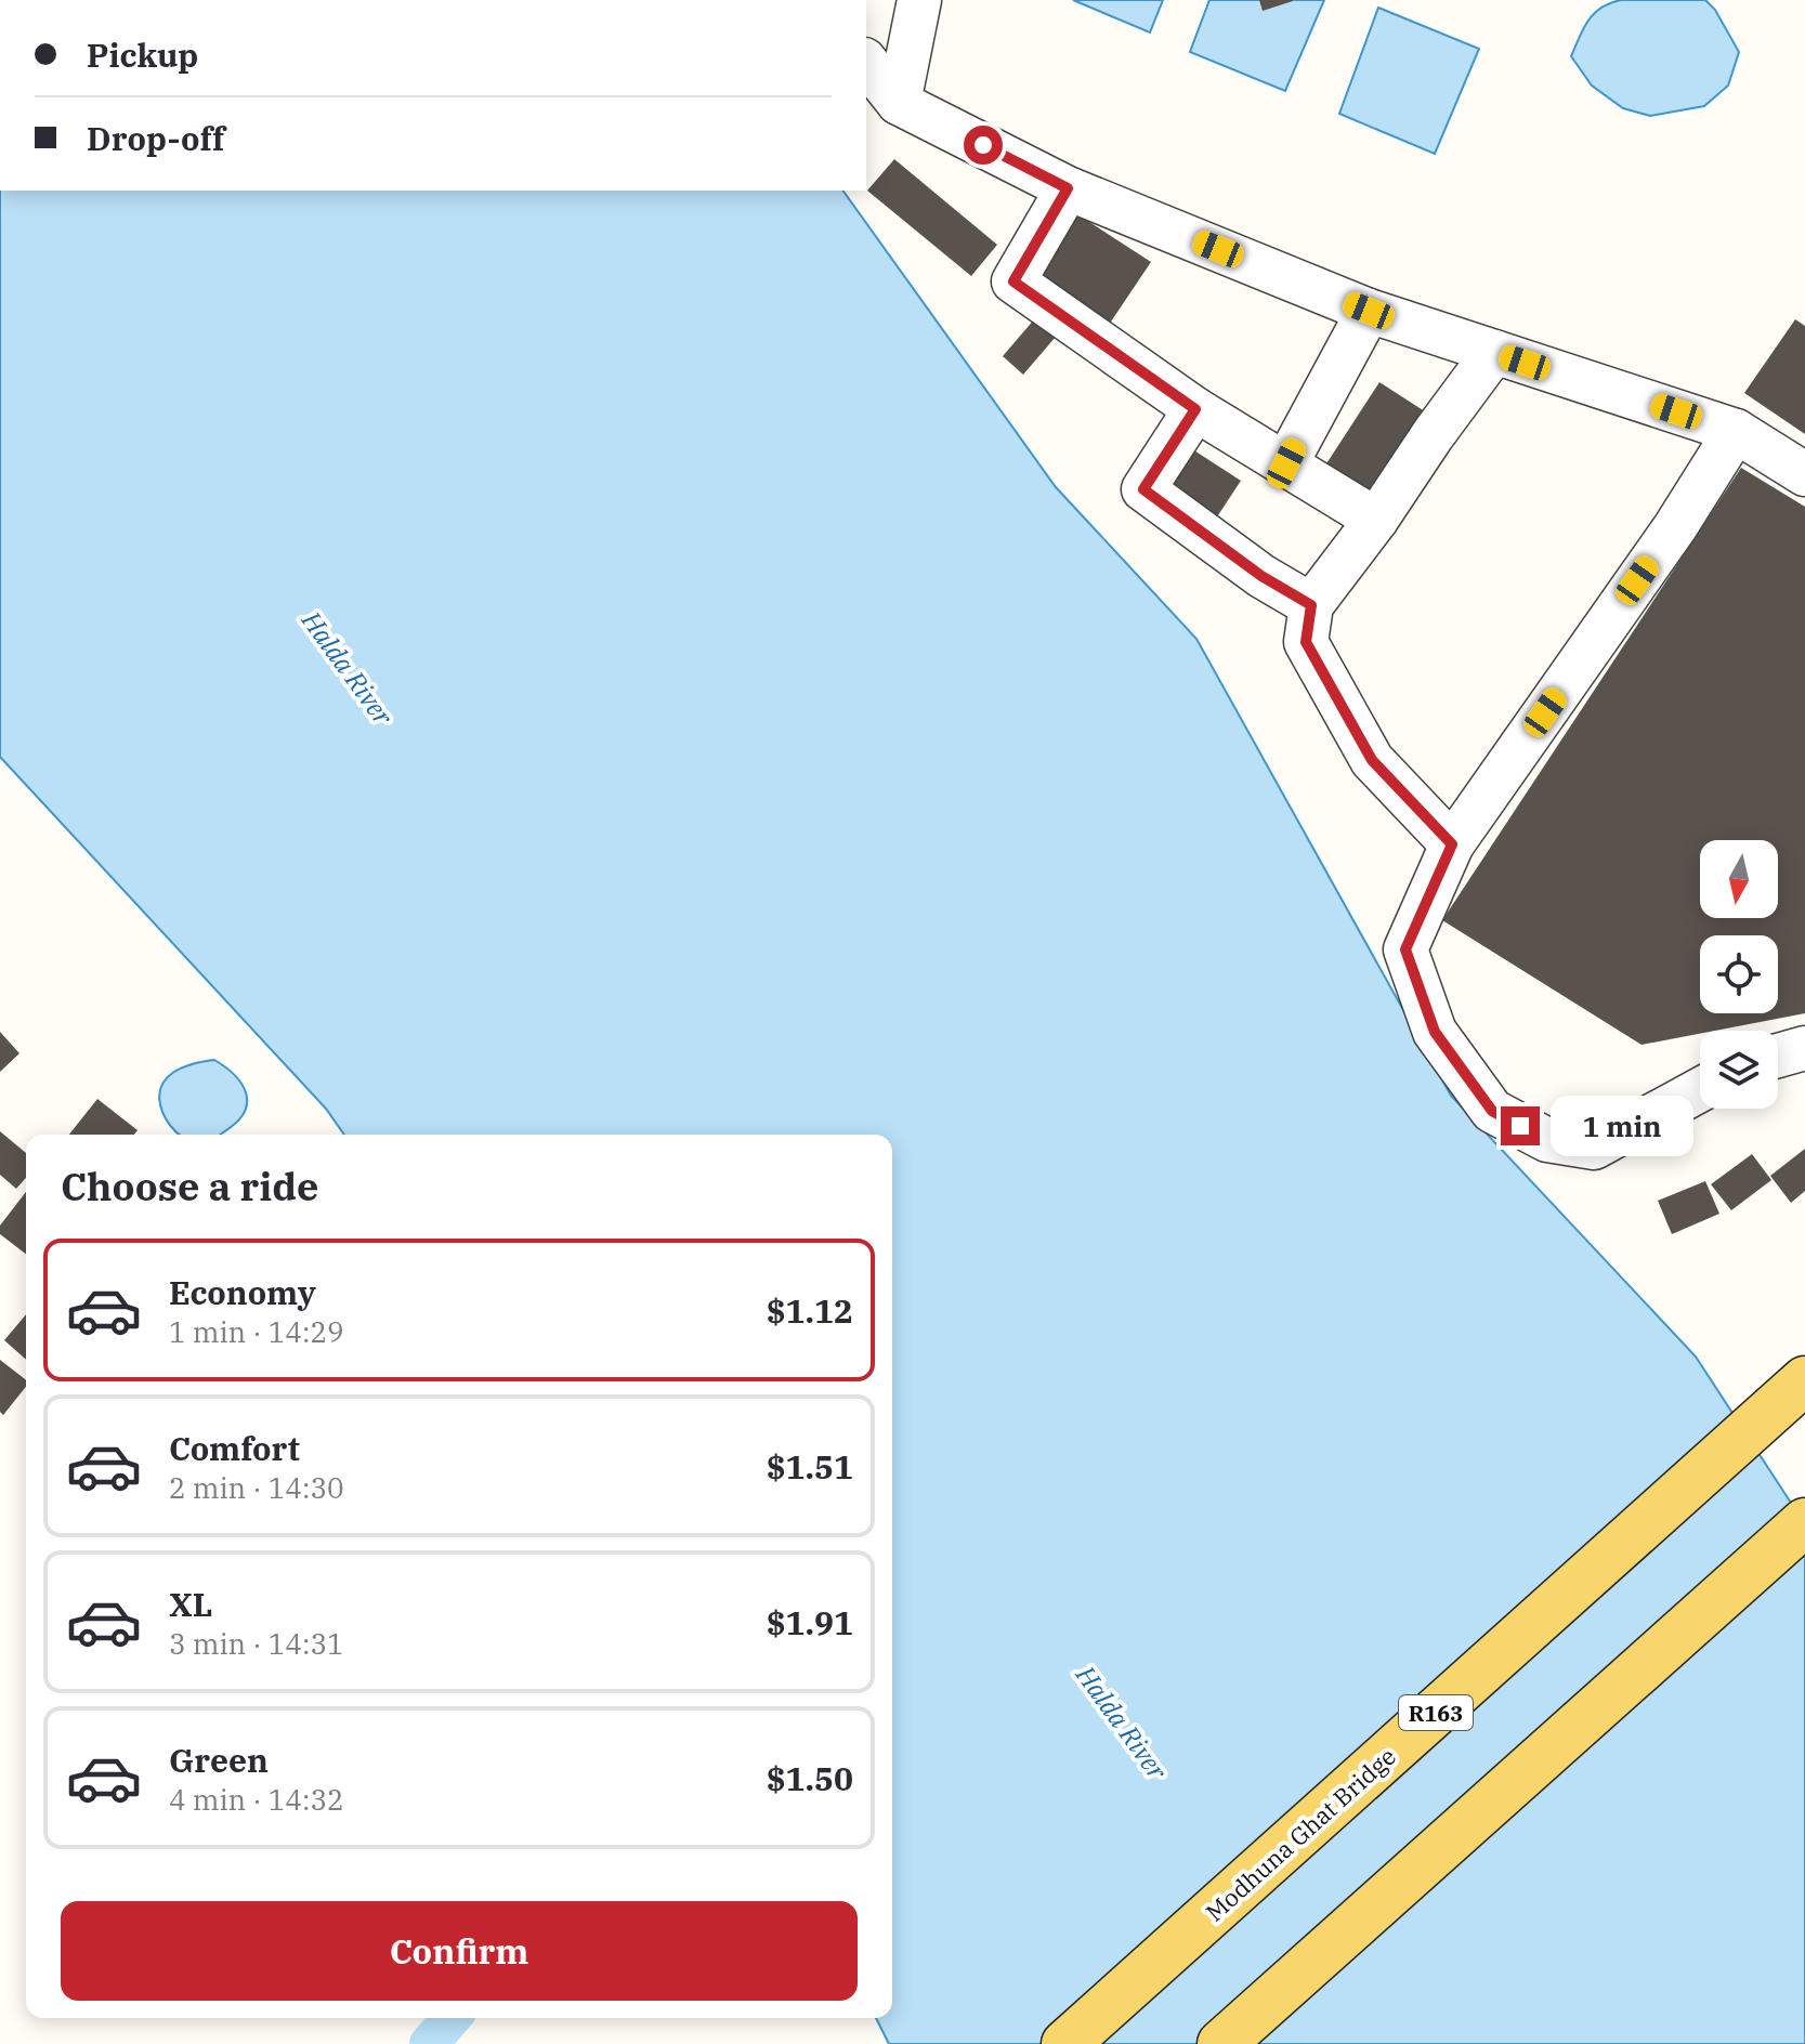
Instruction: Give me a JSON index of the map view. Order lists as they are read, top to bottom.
{
  "streets": {
    "main road": ["R163", "Modhuna Ghat Bridge"]
  },
  "water": ["Halda River"],
  "north": "bottom",
  "page": {
    "banner": ["Pickup", "Drop-off"],
    "bubble": "1 min",
    "heading": "Choose a ride",
    "list": [
      {
        "name": "Economy",
        "note": "1 min · 14:29",
        "value": "$1.12"
      },
      {
        "name": "Comfort",
        "note": "2 min · 14:30",
        "value": "$1.51"
      },
      {
        "name": "XL",
        "note": "3 min · 14:31",
        "value": "$1.91"
      },
      {
        "name": "Green",
        "note": "4 min · 14:32",
        "value": "$1.50"
      }
    ],
    "buttons": "Confirm"
  }
}
